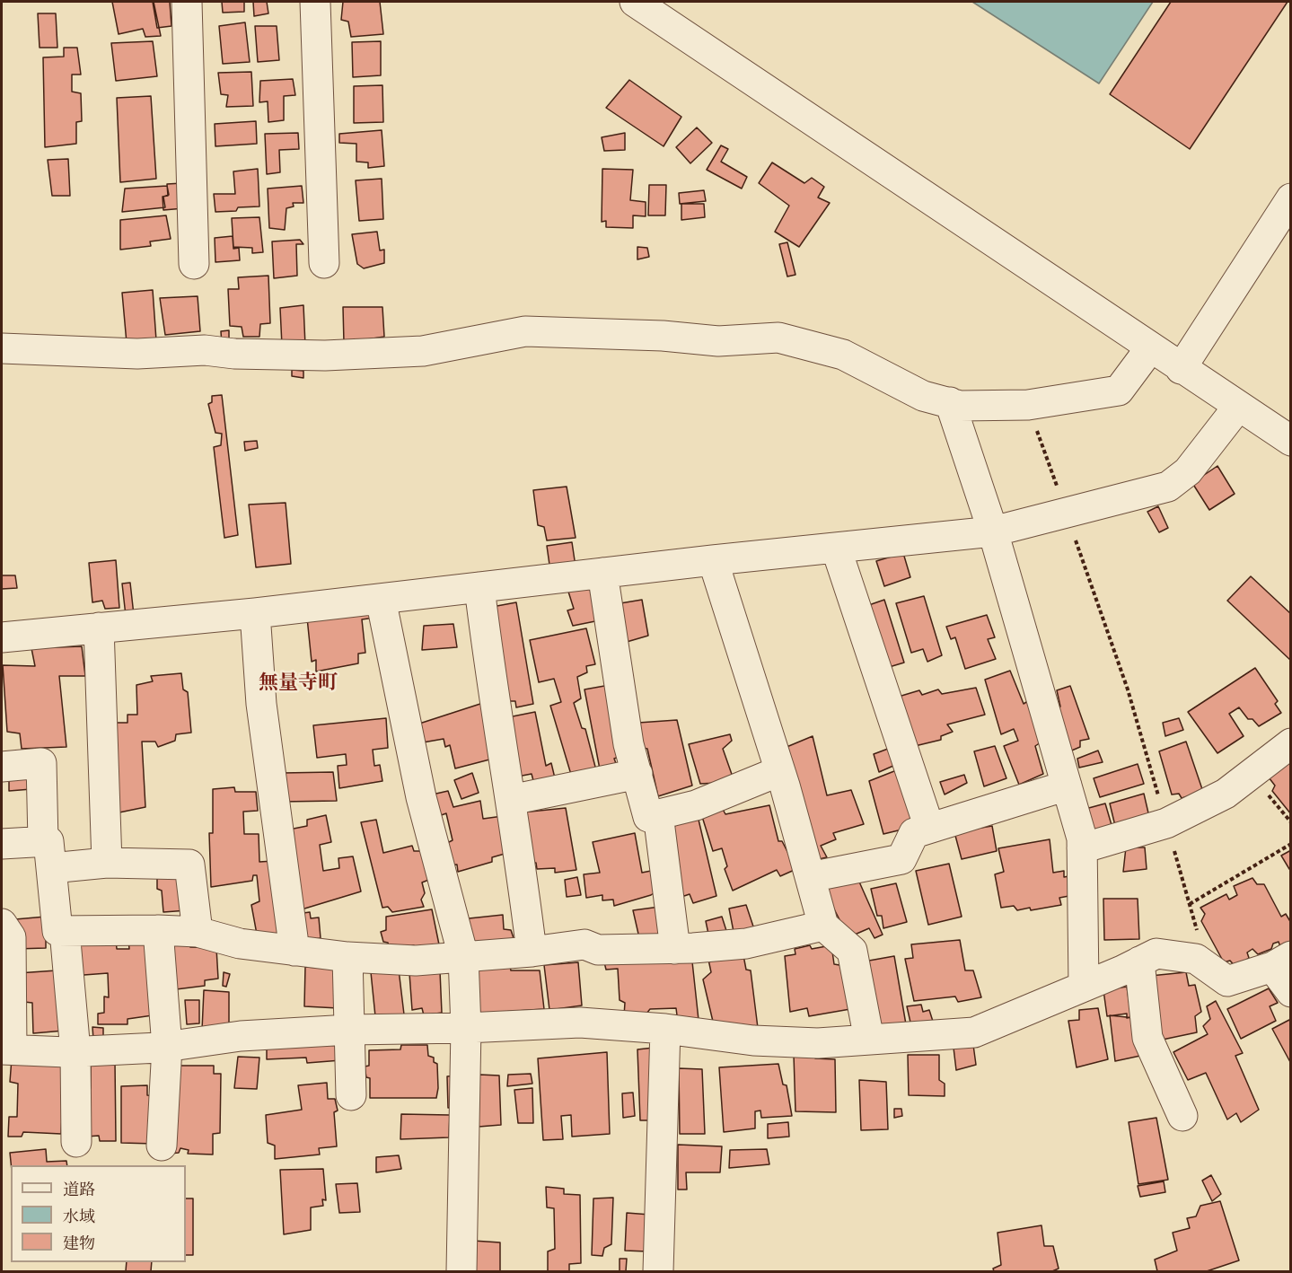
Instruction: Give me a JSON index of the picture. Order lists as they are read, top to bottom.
{
  "districts": ["無量寺町"],
  "legend": ["道路", "水域", "建物"]
}
